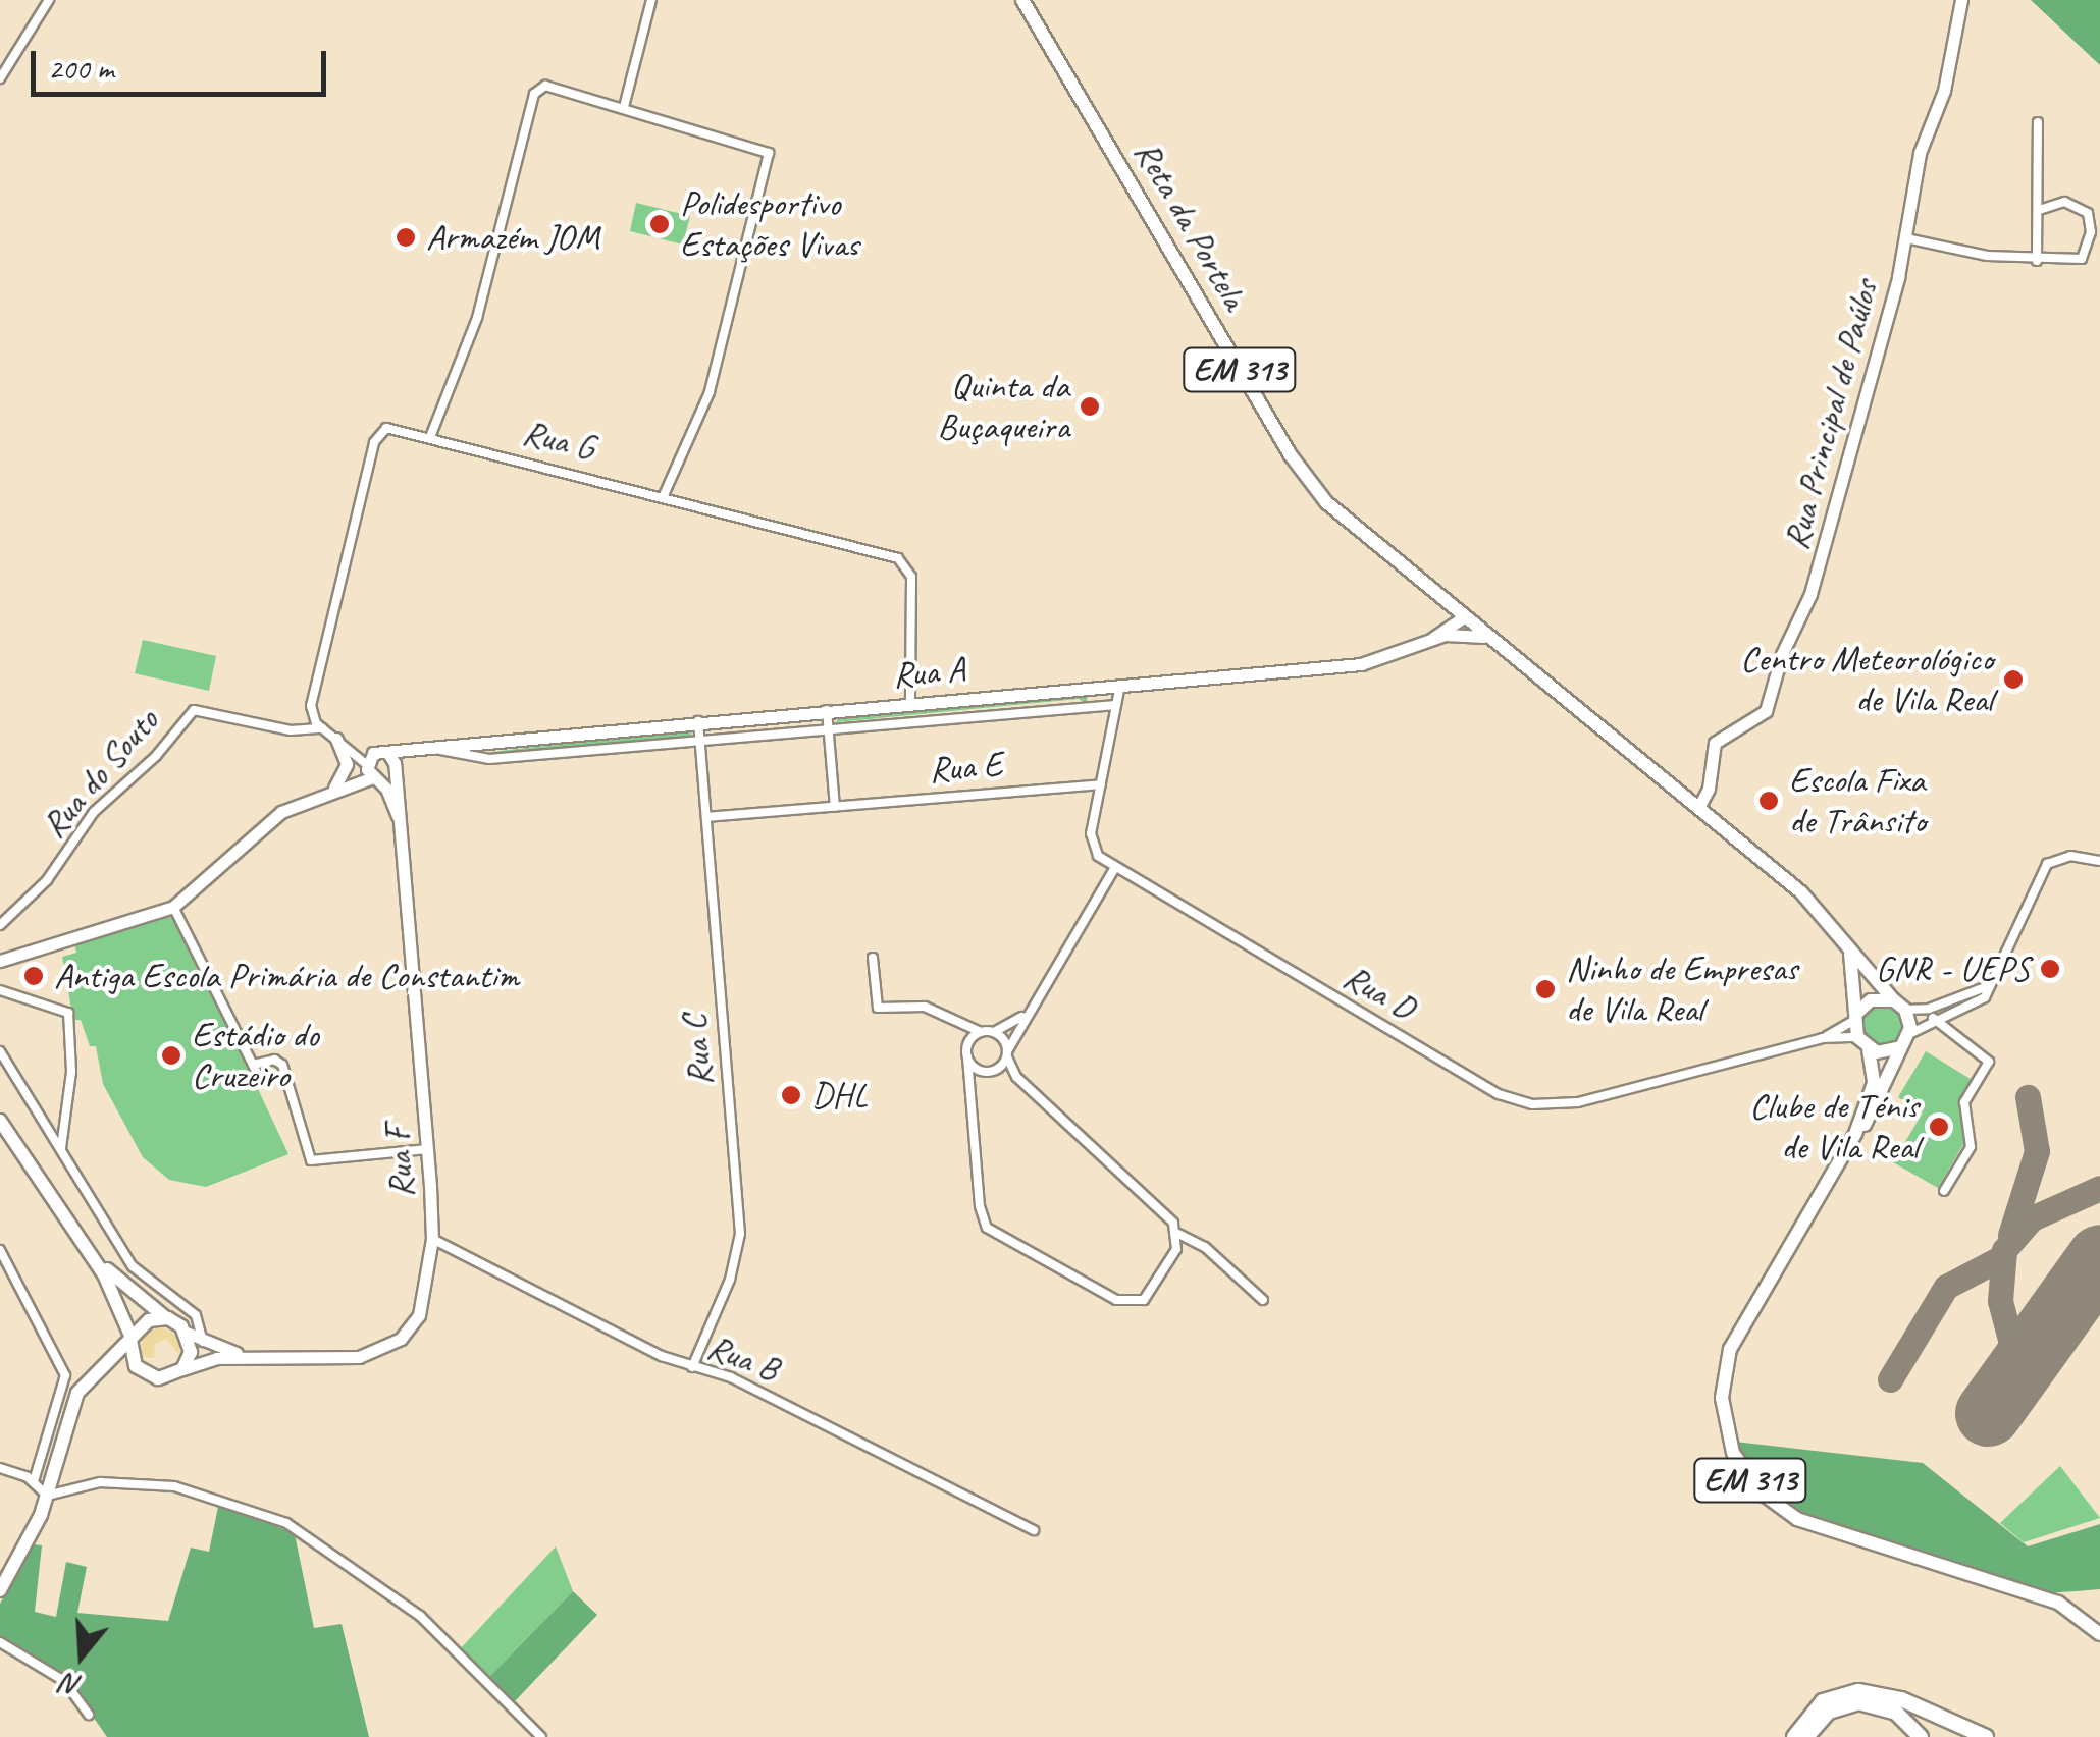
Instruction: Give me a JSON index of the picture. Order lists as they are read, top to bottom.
{
  "streets": {
    "main road": ["Reta da Portela", "EM 313"],
    "street": [
      "Rua Principal de Paúlos",
      "Rua G",
      "Rua A",
      "Rua E",
      "Rua do Souto",
      "Rua D",
      "Rua C",
      "Rua F",
      "Rua B"
    ]
  },
  "crossings": [
    ["Reta da Portela", "EM 313"],
    ["EM 313", "Rua Principal de Paúlos"],
    ["Rua G", "Rua A"],
    ["Rua G", "Rua do Souto"],
    ["Rua A", "Rua C"],
    ["Rua E", "Rua C"],
    ["Rua C", "Rua B"],
    ["Rua F", "Rua B"]
  ],
  "places": [
    "Polidesportivo Estações Vivas",
    "Armazém JOM",
    "Quinta da Buçaqueira",
    "Centro Meteorológico de Vila Real",
    "Escola Fixa de Trânsito",
    "GNR - UEPS",
    "Antiga Escola Primária de Constantim",
    "Ninho de Empresas de Vila Real",
    "Estádio do Cruzeiro",
    "DHL",
    "Clube de Ténis de Vila Real"
  ],
  "scale_bar": "200 m",
  "north": "bottom"
}
